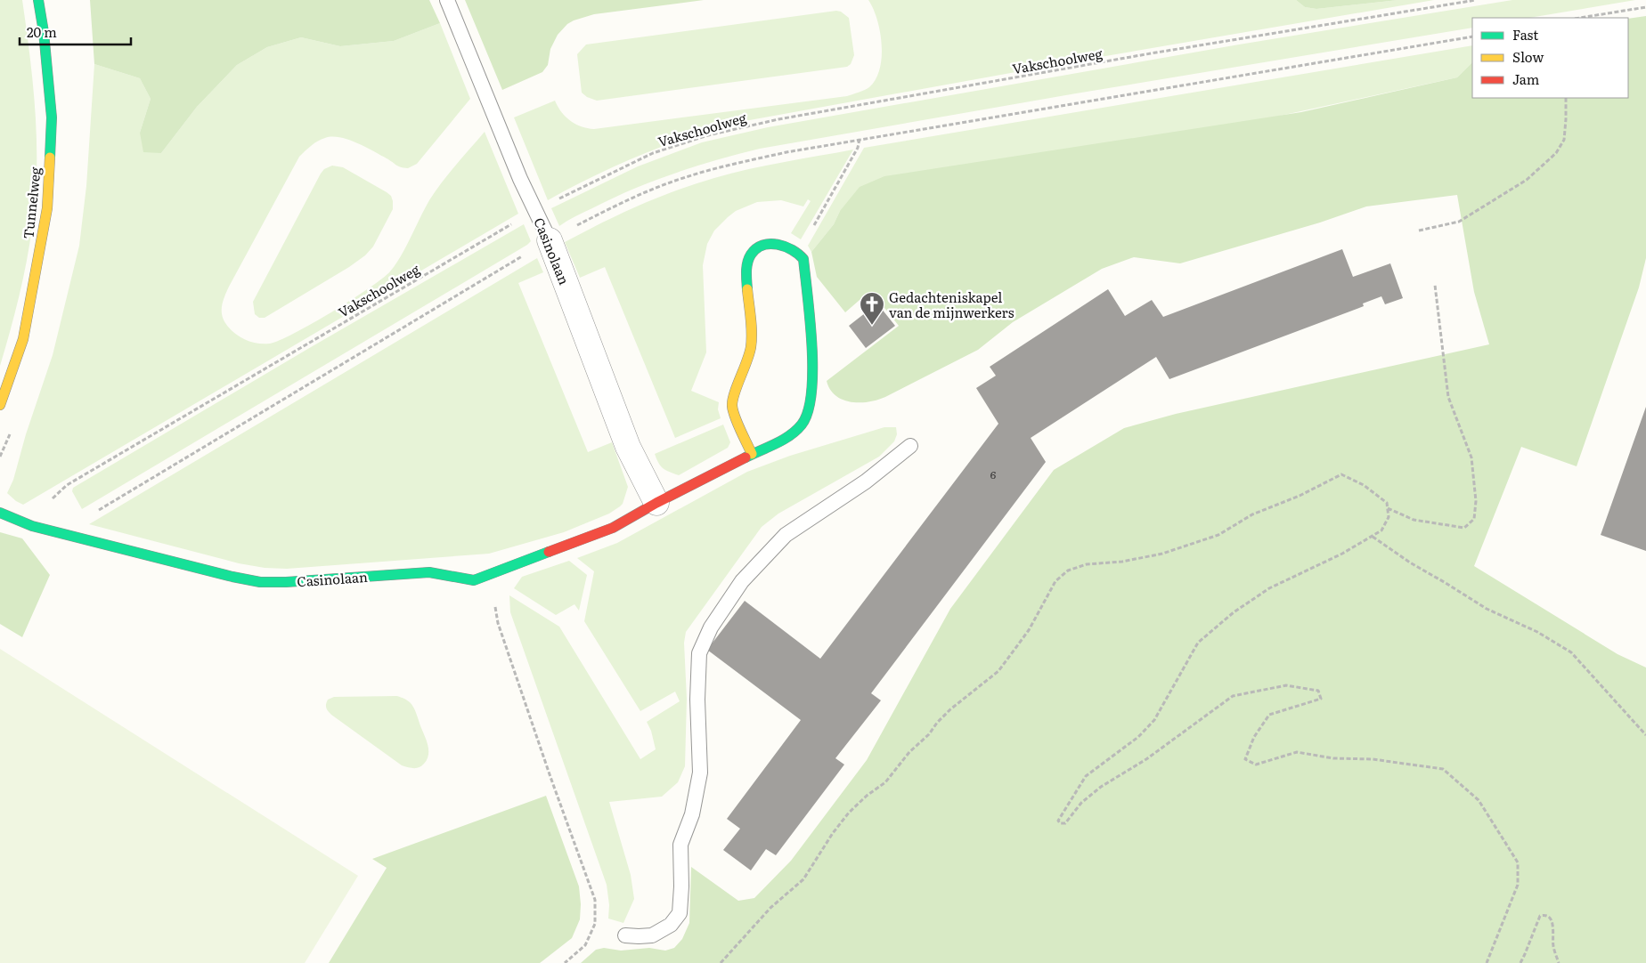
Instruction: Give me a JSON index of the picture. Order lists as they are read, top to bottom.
{
  "streets": {
    "street": ["Tunnelweg", "Casinolaan"],
    "path": ["Vakschoolweg"]
  },
  "crossings": [
    ["Vakschoolweg", "Casinolaan"]
  ],
  "places": {
    "church": ["Gedachteniskapel van de mijnwerkers"]
  },
  "house_numbers": ["6"],
  "legend": ["Fast", "Slow", "Jam"],
  "scale_bar": "20 m"
}
